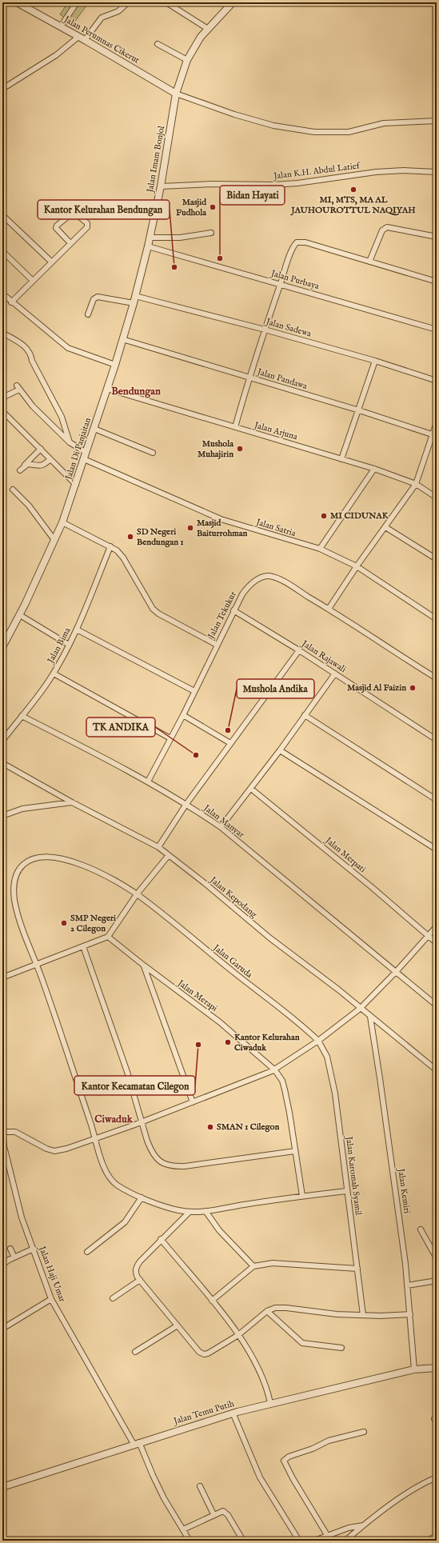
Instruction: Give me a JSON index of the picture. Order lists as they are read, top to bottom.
{
  "streets": {
    "street": [
      "Jalan Perumnas Cikerut",
      "Jalan Imam Bonjol",
      "Jalan K.H. Abdul Latief",
      "Jalan Purbaya",
      "Jalan Sadewa",
      "Jalan Pandawa",
      "Jalan Arjuna",
      "Jalan Di Panjaitan",
      "Jalan Satria",
      "Jalan Tekukur",
      "Jalan Bima",
      "Jalan Rajawali",
      "Jalan Manyar",
      "Jalan Merpati",
      "Jalan Kepodang",
      "Jalan Garuda",
      "Jalan Merapi",
      "Jalan Karomah Syamil",
      "Jalan Kemiri",
      "Jalan Haji Umar",
      "Jalan Temu Putih"
    ]
  },
  "crossings": [
    ["Jalan Perumnas Cikerut", "Jalan Imam Bonjol"],
    ["Jalan Imam Bonjol", "Jalan K.H. Abdul Latief"],
    ["Jalan Imam Bonjol", "Jalan Purbaya"],
    ["Jalan Imam Bonjol", "Jalan Di Panjaitan"],
    ["Jalan Purbaya", "Jalan Di Panjaitan"],
    ["Jalan Sadewa", "Jalan Di Panjaitan"],
    ["Jalan Pandawa", "Jalan Di Panjaitan"],
    ["Jalan Arjuna", "Jalan Di Panjaitan"],
    ["Jalan Di Panjaitan", "Jalan Satria"],
    ["Jalan Tekukur", "Jalan Rajawali"],
    ["Jalan Tekukur", "Jalan Manyar"],
    ["Jalan Bima", "Jalan Manyar"],
    ["Jalan Kepodang", "Jalan Kemiri"],
    ["Jalan Garuda", "Jalan Merapi"],
    ["Jalan Garuda", "Jalan Karomah Syamil"],
    ["Jalan Kemiri", "Jalan Temu Putih"],
    ["Jalan Haji Umar", "Jalan Temu Putih"]
  ],
  "districts": ["Bendungan", "Ciwaduk"],
  "places": [
    "MI, MTS, MA AL JAUHOUROTTUL NAQIYAH",
    "Masjid Fudhola",
    "Bidan Hayati",
    "Kantor Kelurahan Bendungan",
    "Mushola Muhajirin",
    "MI CIDUNAK",
    "Masjid Baiturrohman",
    "SD Negeri Bendungan 1",
    "Masjid Al Faizin",
    "Mushola Andika",
    "TK ANDIKA",
    "SMP Negeri 2 Cilegon",
    "Kantor Kelurahan Ciwaduk",
    "Kantor Kecamatan Cilegon",
    "SMAN 1 Cilegon"
  ]
}
